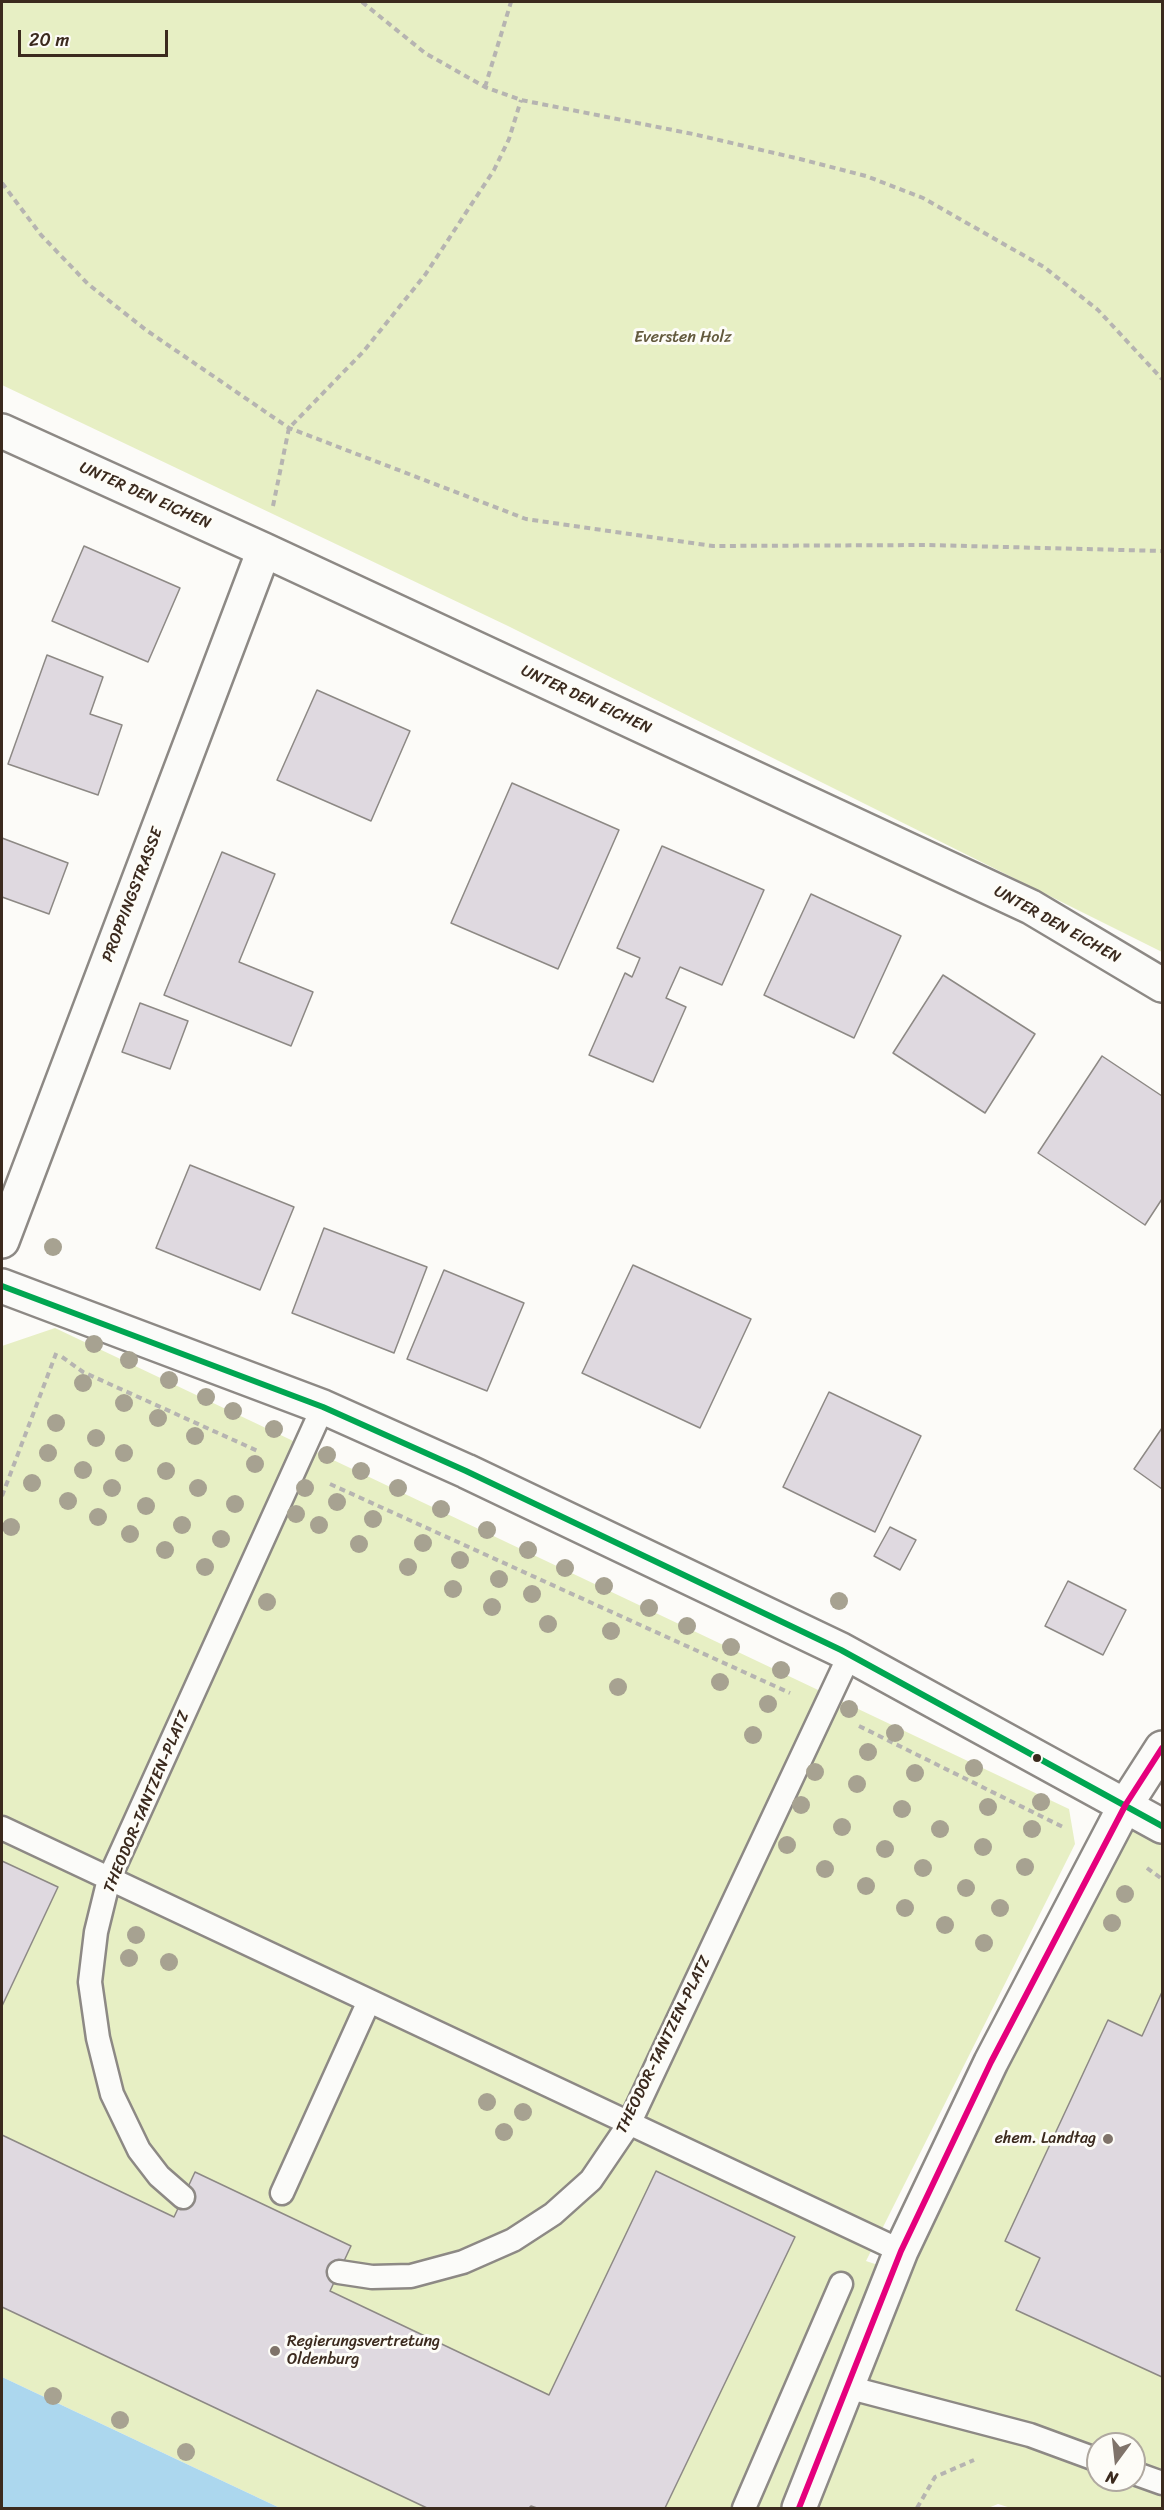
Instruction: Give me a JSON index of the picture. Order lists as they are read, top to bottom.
{
  "streets": {
    "street": ["UNTER DEN EICHEN", "PROPPINGSTRASSE"],
    "lane": ["THEODOR-TANTZEN-PLATZ"]
  },
  "crossings": [
    ["UNTER DEN EICHEN", "PROPPINGSTRASSE"]
  ],
  "parks": ["Eversten Holz"],
  "places": ["ehem. Landtag", "Regierungsvertretung Oldenburg"],
  "scale_bar": "20 m",
  "north": "bottom"
}
